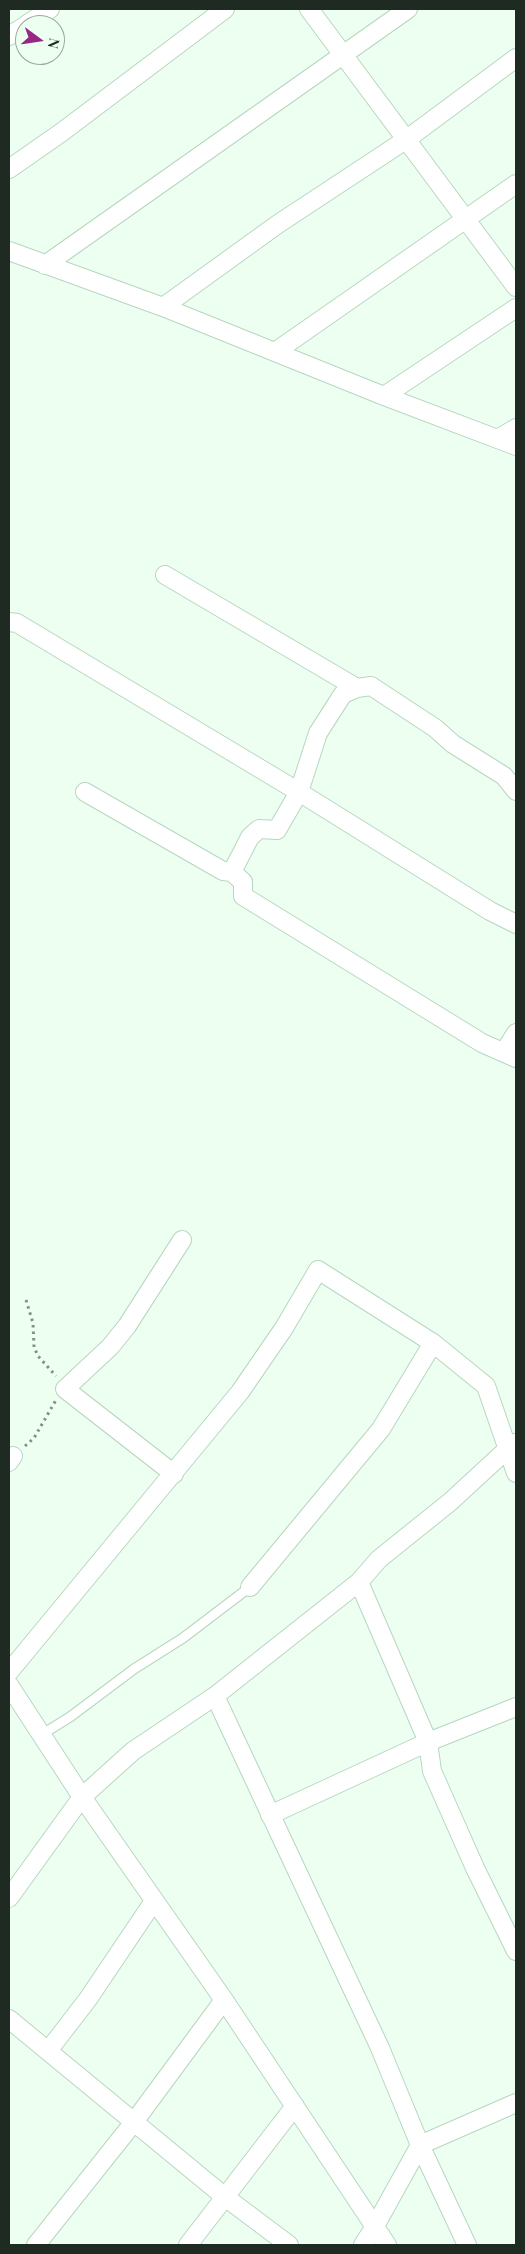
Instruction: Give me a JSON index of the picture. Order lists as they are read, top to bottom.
{
  "north": "right"
}
